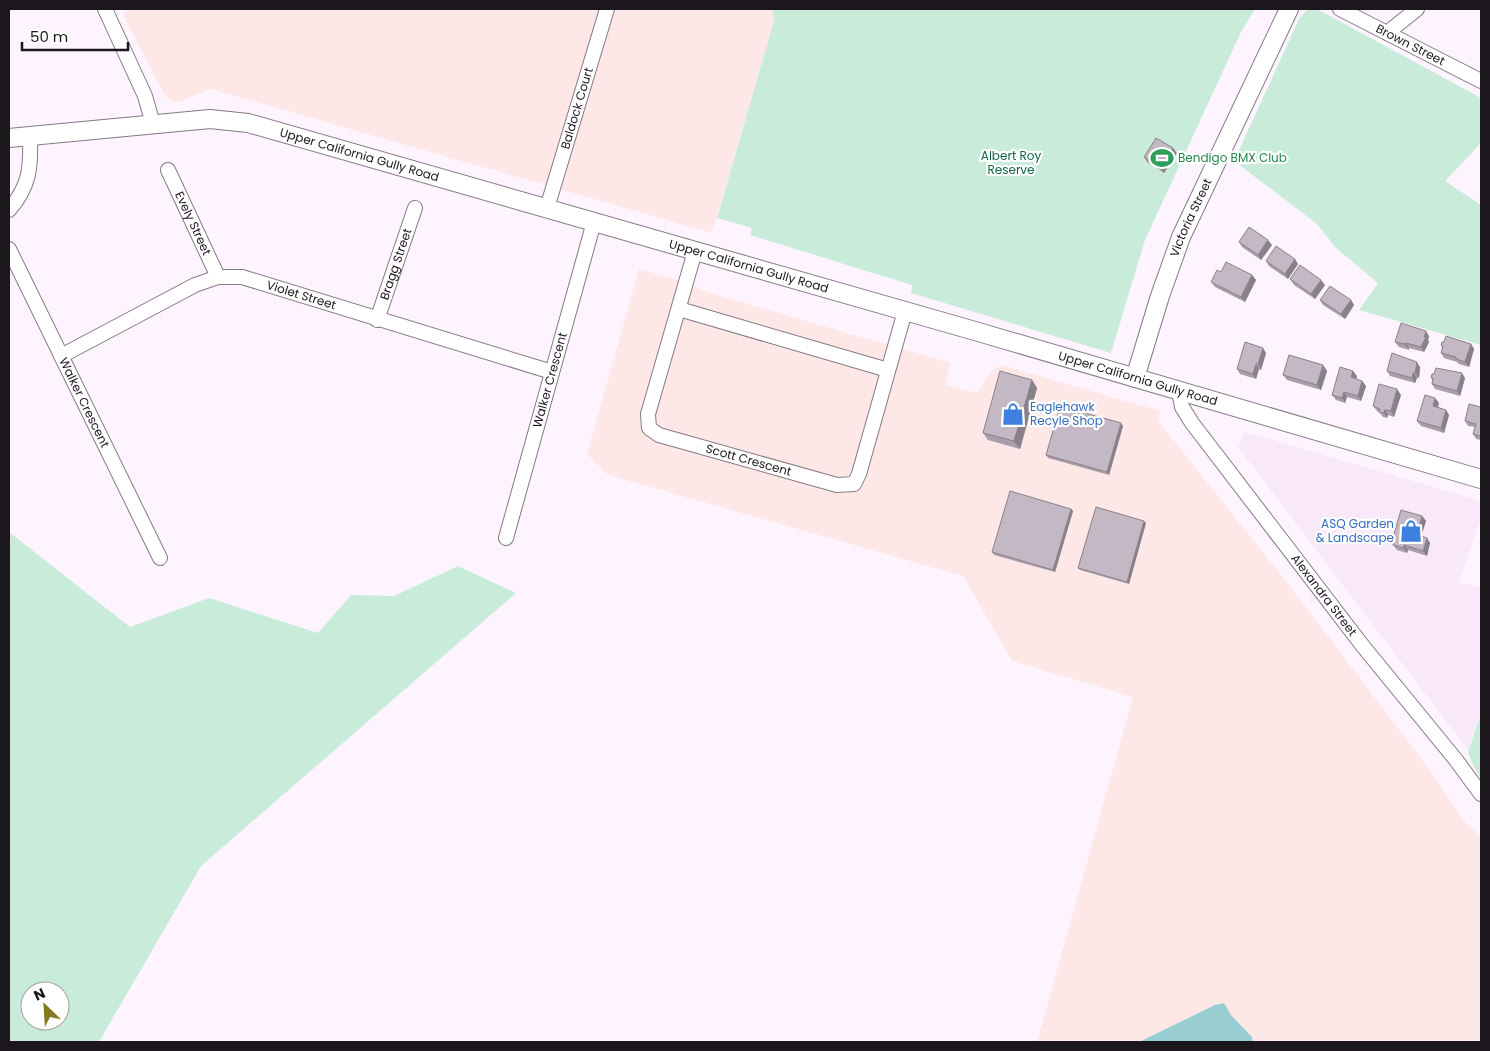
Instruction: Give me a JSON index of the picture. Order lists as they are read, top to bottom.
{
  "streets": {
    "street": [
      "Brown Street",
      "Baldock Court",
      "Upper California Gully Road",
      "Victoria Street",
      "Evely Street",
      "Bragg Street",
      "Violet Street",
      "Walker Crescent",
      "Scott Crescent",
      "Alexandra Street"
    ]
  },
  "crossings": [
    ["Baldock Court", "Upper California Gully Road"],
    ["Upper California Gully Road", "Victoria Street"],
    ["Upper California Gully Road", "Walker Crescent"],
    ["Upper California Gully Road", "Scott Crescent"],
    ["Upper California Gully Road", "Alexandra Street"],
    ["Evely Street", "Violet Street"],
    ["Bragg Street", "Violet Street"],
    ["Violet Street", "Walker Crescent"]
  ],
  "parks": ["Albert Roy Reserve"],
  "places": {
    "sports": ["Bendigo BMX Club"],
    "shop": ["Eaglehawk Recyle Shop", "ASQ Garden & Landscape"]
  },
  "scale_bar": "50 m",
  "north": "top left"
}
